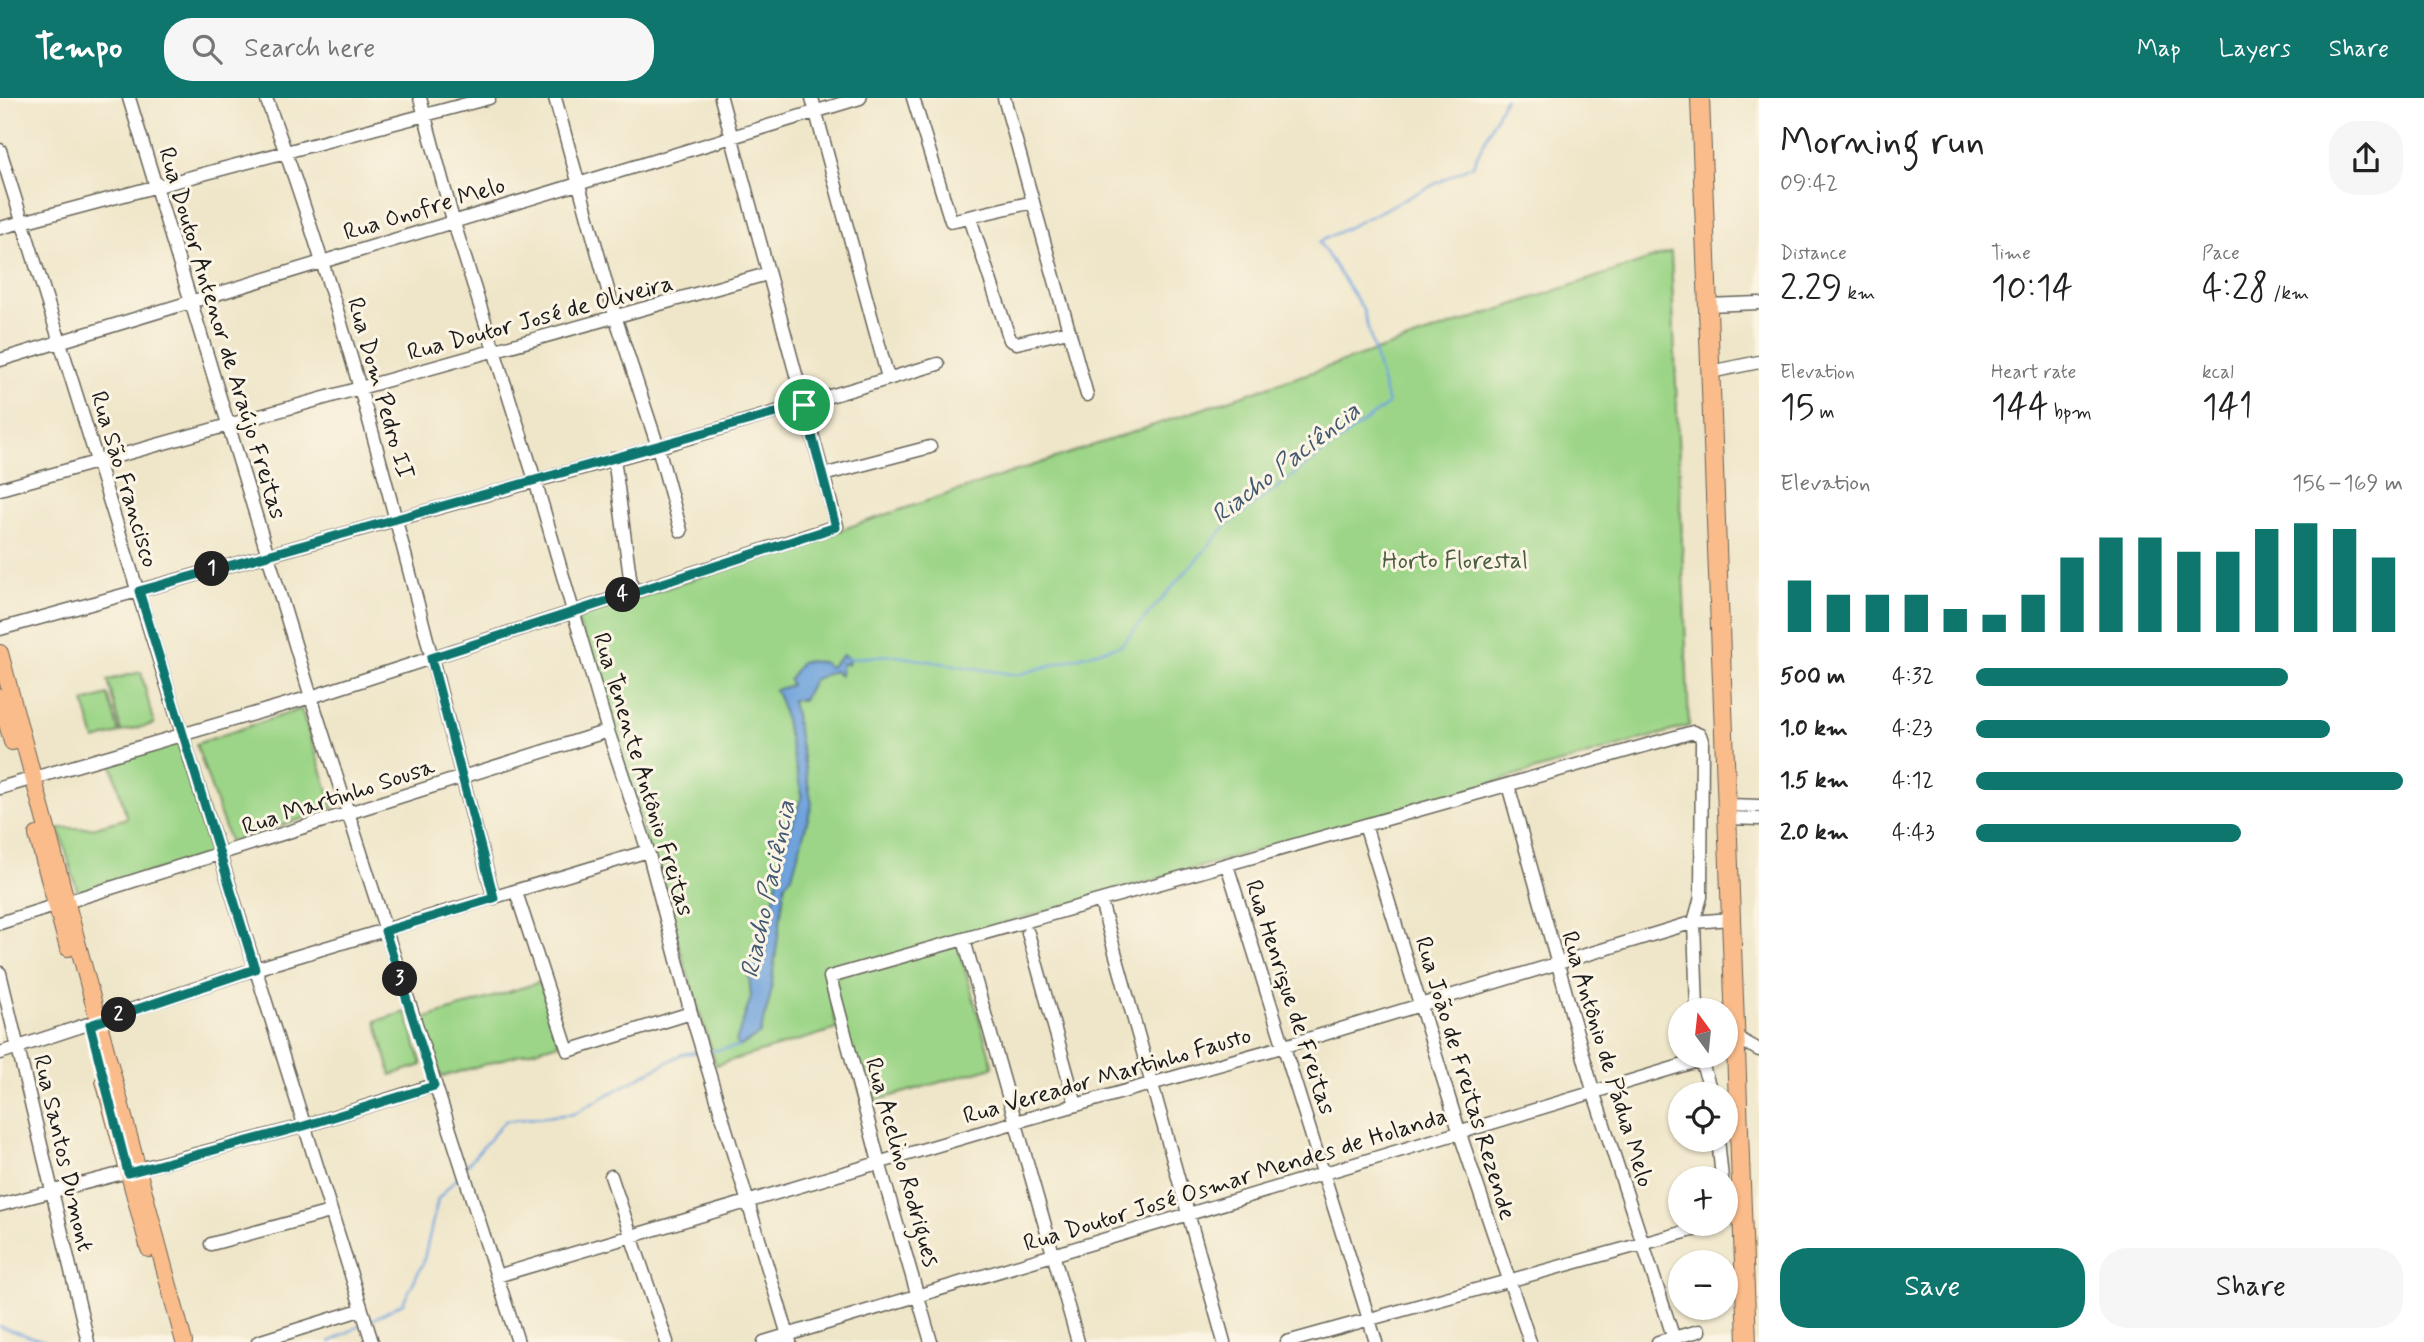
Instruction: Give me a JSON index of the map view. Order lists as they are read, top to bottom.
{
  "streets": {
    "street": [
      "Rua Onofre Melo",
      "Rua Doutor José de Oliveira",
      "Rua Doutor Antenor de Araújo Freitas",
      "Rua Dom Pedro II",
      "Rua São Francisco",
      "Rua Tenente Antônio Freitas",
      "Rua Martinho Sousa",
      "Rua Henrique de Freitas",
      "Rua Antônio de Pádua Melo",
      "Rua Vereador Martinho Fausto",
      "Rua João de Freitas Rezende",
      "Rua Santos Dumont",
      "Rua Acelino Rodrigues",
      "Rua Doutor José Osmar Mendes de Holanda"
    ]
  },
  "crossings": [
    ["Rua Onofre Melo", "Rua Doutor Antenor de Araújo Freitas"],
    ["Rua Onofre Melo", "Rua Dom Pedro II"],
    ["Rua Onofre Melo", "Rua São Francisco"],
    ["Rua Onofre Melo", "Rua Tenente Antônio Freitas"],
    ["Rua Doutor José de Oliveira", "Rua Doutor Antenor de Araújo Freitas"],
    ["Rua Doutor José de Oliveira", "Rua Dom Pedro II"],
    ["Rua Doutor José de Oliveira", "Rua São Francisco"],
    ["Rua Doutor José de Oliveira", "Rua Tenente Antônio Freitas"],
    ["Rua Doutor Antenor de Araújo Freitas", "Rua Martinho Sousa"],
    ["Rua Doutor Antenor de Araújo Freitas", "Rua Vereador Martinho Fausto"],
    ["Rua Dom Pedro II", "Rua Martinho Sousa"],
    ["Rua São Francisco", "Rua Martinho Sousa"],
    ["Rua Tenente Antônio Freitas", "Rua Martinho Sousa"],
    ["Rua Tenente Antônio Freitas", "Rua Vereador Martinho Fausto"],
    ["Rua Tenente Antônio Freitas", "Rua Doutor José Osmar Mendes de Holanda"],
    ["Rua Henrique de Freitas", "Rua Vereador Martinho Fausto"],
    ["Rua Henrique de Freitas", "Rua Doutor José Osmar Mendes de Holanda"],
    ["Rua Antônio de Pádua Melo", "Rua Vereador Martinho Fausto"],
    ["Rua Antônio de Pádua Melo", "Rua Doutor José Osmar Mendes de Holanda"],
    ["Rua Vereador Martinho Fausto", "Rua João de Freitas Rezende"],
    ["Rua Vereador Martinho Fausto", "Rua Acelino Rodrigues"],
    ["Rua João de Freitas Rezende", "Rua Doutor José Osmar Mendes de Holanda"],
    ["Rua Acelino Rodrigues", "Rua Doutor José Osmar Mendes de Holanda"]
  ],
  "water": ["Riacho Paciência"],
  "parks": ["Horto Florestal"],
  "north": "top",
  "page": {
    "header": "Tempo",
    "search": "Search here",
    "nav": ["Map", "Layers", "Share"],
    "heading": ["Morning run", "09:42"],
    "stats": [
      ["Distance", "2.29 km"],
      ["Time", "10:14"],
      ["Pace", "4:28 /km"],
      ["Elevation", "15 m"],
      ["Heart rate", "144 bpm"],
      ["kcal", "141"]
    ],
    "chart": ["Elevation", "156–169 m"],
    "pins": [
      "1",
      "4",
      "3",
      "2"
    ],
    "list": [
      {
        "name": "500 m",
        "note": "4:32"
      },
      {
        "name": "1.0 km",
        "note": "4:23"
      },
      {
        "name": "1.5 km",
        "note": "4:12"
      },
      {
        "name": "2.0 km",
        "note": "4:43"
      }
    ],
    "map_buttons": ["+", "−"],
    "buttons": ["Save", "Share"]
  }
}
